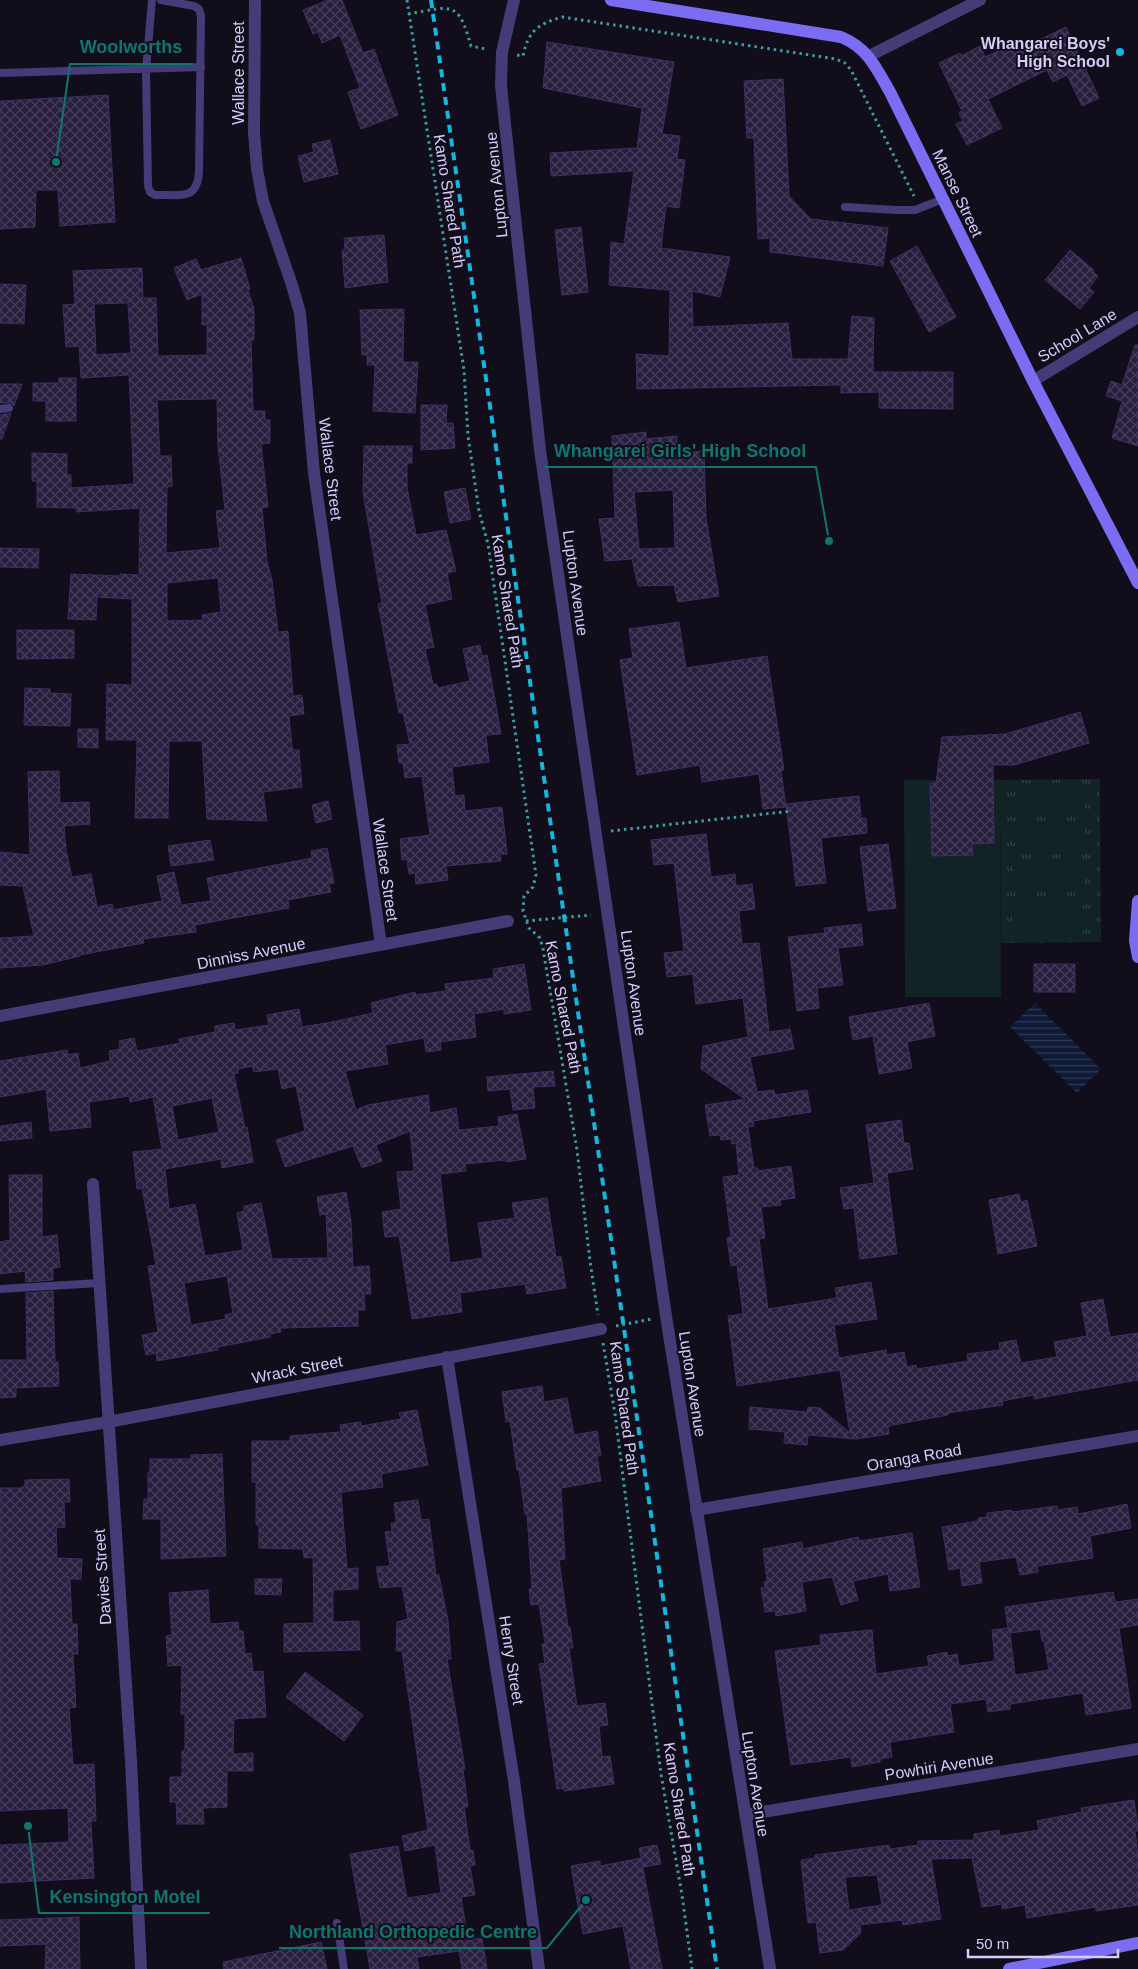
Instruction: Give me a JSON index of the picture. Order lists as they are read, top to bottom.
{
  "streets": {
    "street": [
      "Wallace Street",
      "Lupton Avenue",
      "Manse Street",
      "School Lane",
      "Dinniss Avenue",
      "Wrack Street",
      "Oranga Road",
      "Davies Street",
      "Henry Street",
      "Powhiri Avenue"
    ],
    "path": ["Kamo Shared Path"]
  },
  "crossings": [
    ["Wallace Street", "Dinniss Avenue"],
    ["Lupton Avenue", "Oranga Road"],
    ["Lupton Avenue", "Powhiri Avenue"],
    ["Manse Street", "School Lane"],
    ["Kamo Shared Path", "Wrack Street"],
    ["Wrack Street", "Davies Street"],
    ["Wrack Street", "Henry Street"]
  ],
  "places": [
    "Whangarei Boys' High School",
    "Woolworths",
    "Whangarei Girls' High School",
    "Kensington Motel",
    "Northland Orthopedic Centre"
  ],
  "scale_bar": "50 m"
}
